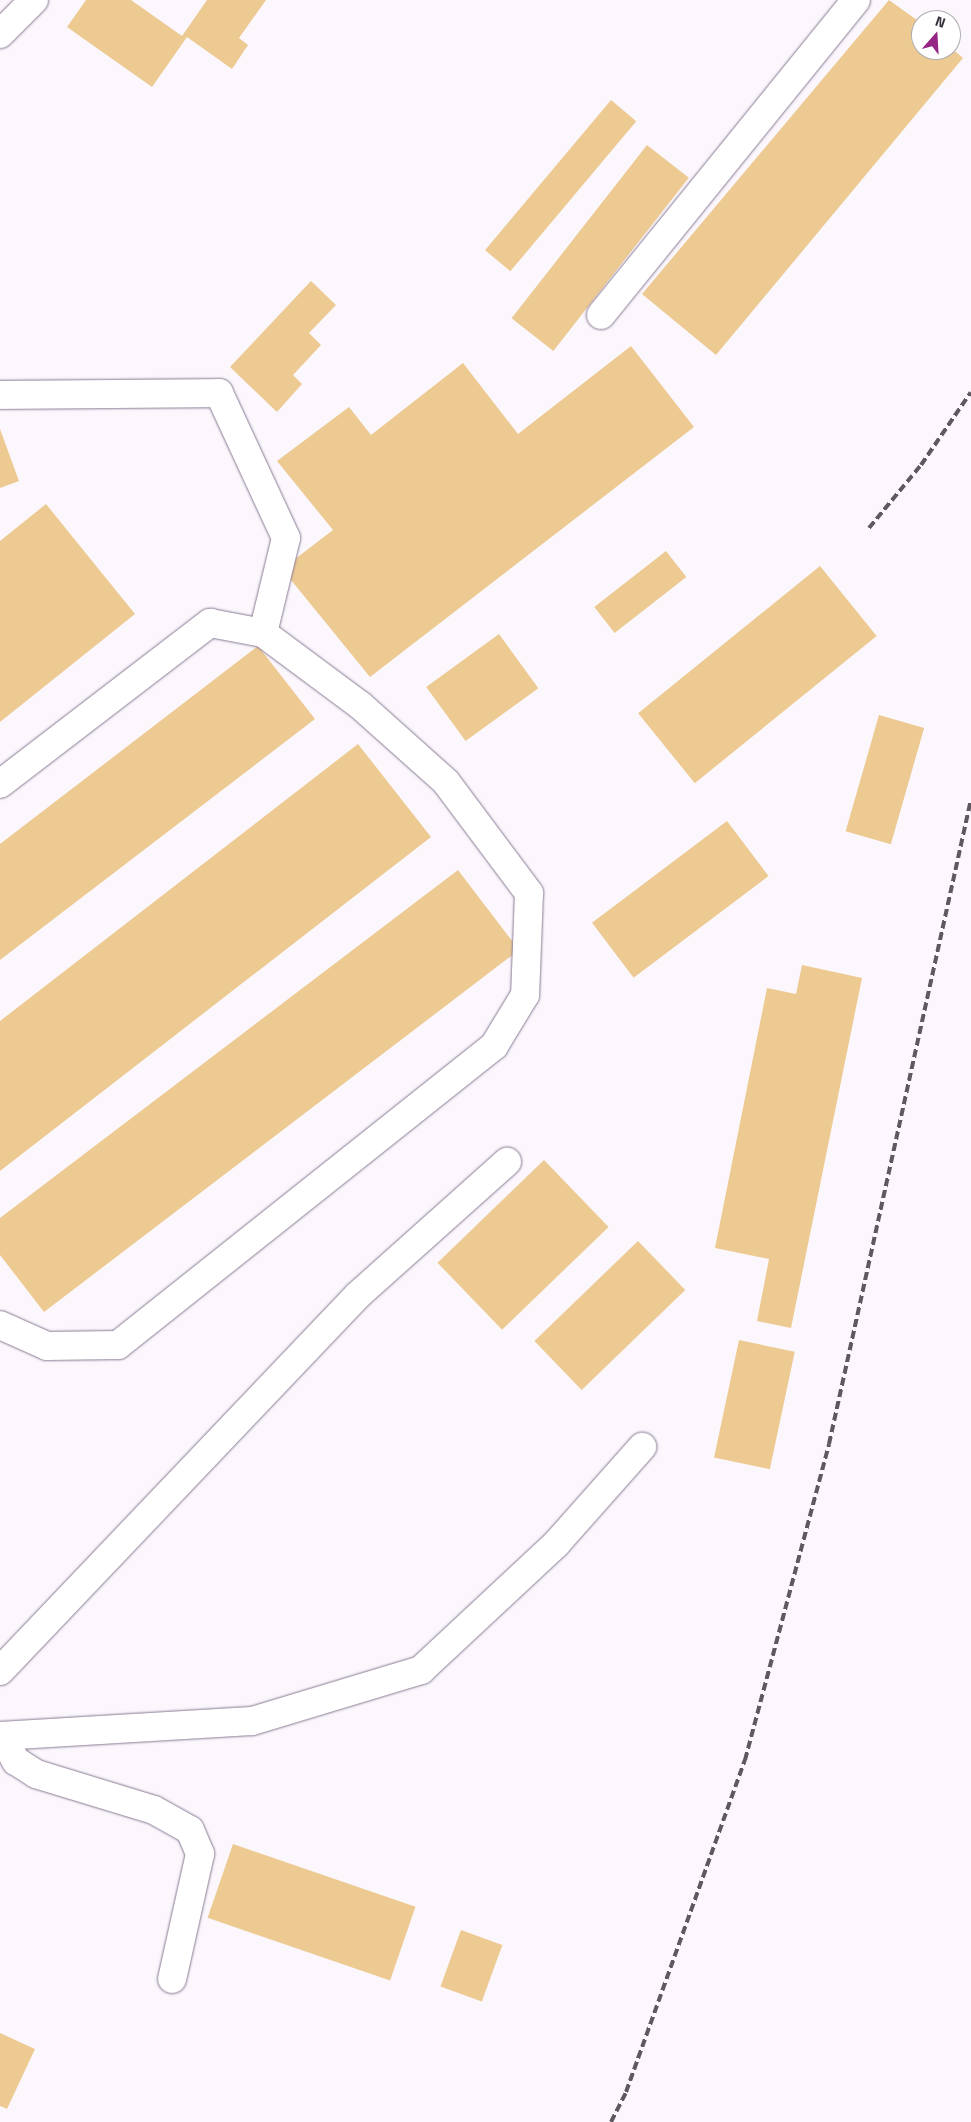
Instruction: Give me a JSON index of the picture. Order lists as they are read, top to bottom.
{
  "north": "top"
}
